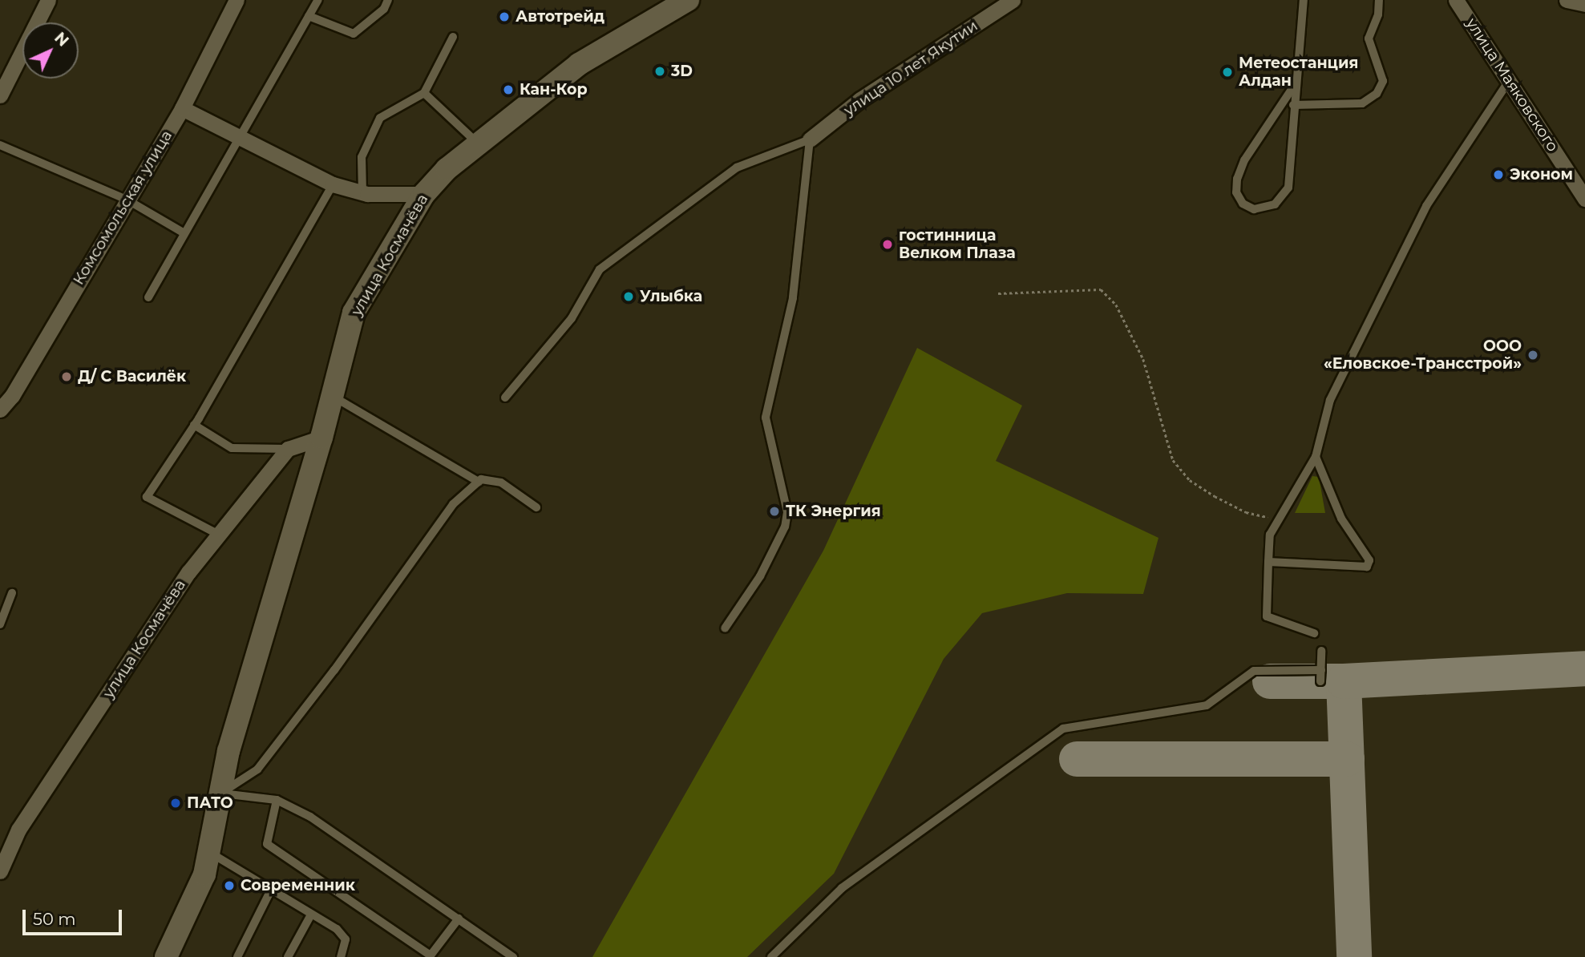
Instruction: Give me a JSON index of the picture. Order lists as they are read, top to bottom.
{
  "streets": {
    "main road": ["улица Космачёва"],
    "street": ["улица 10 лет Якутии", "улица Маяковского", "Комсомольская улица"]
  },
  "places": [
    "Автотрейд",
    "3D",
    "Метеостанция Алдан",
    "Кан-Кор",
    "Эконом",
    "гостинница Велком Плаза",
    "Улыбка",
    "ООО «Еловское-Трансстрой»",
    "Д/ С Василёк",
    "ТК Энергия",
    "ПАТО",
    "Современник"
  ],
  "scale_bar": "50 m",
  "north": "top right"
}
